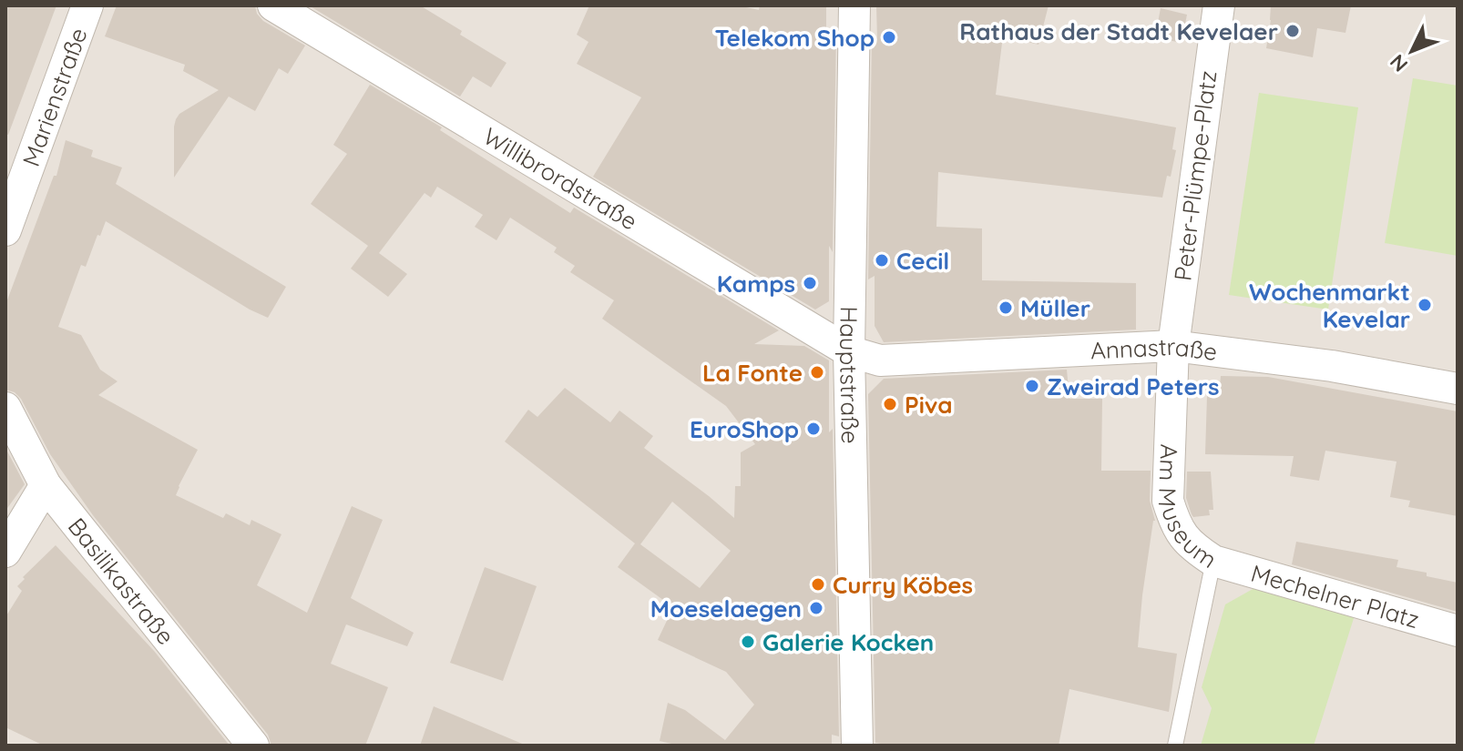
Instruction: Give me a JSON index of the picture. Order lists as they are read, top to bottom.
{
  "streets": {
    "street": [
      "Marienstraße",
      "Peter-Plümpe-Platz",
      "Willibrordstraße",
      "Annastraße",
      "Hauptstraße",
      "Am Museum",
      "Basilikastraße",
      "Mechelner Platz"
    ]
  },
  "crossings": [
    ["Peter-Plümpe-Platz", "Annastraße"],
    ["Peter-Plümpe-Platz", "Am Museum"],
    ["Willibrordstraße", "Annastraße"],
    ["Willibrordstraße", "Hauptstraße"],
    ["Annastraße", "Hauptstraße"],
    ["Annastraße", "Am Museum"],
    ["Am Museum", "Mechelner Platz"]
  ],
  "places": [
    "Rathaus der Stadt Kevelaer",
    "Telekom Shop",
    "Cecil",
    "Kamps",
    "Wochenmarkt Kevelar",
    "Müller",
    "La Fonte",
    "Zweirad Peters",
    "Piva",
    "EuroShop",
    "Curry Köbes",
    "Moeselaegen",
    "Galerie Kocken"
  ],
  "north": "bottom left"
}
